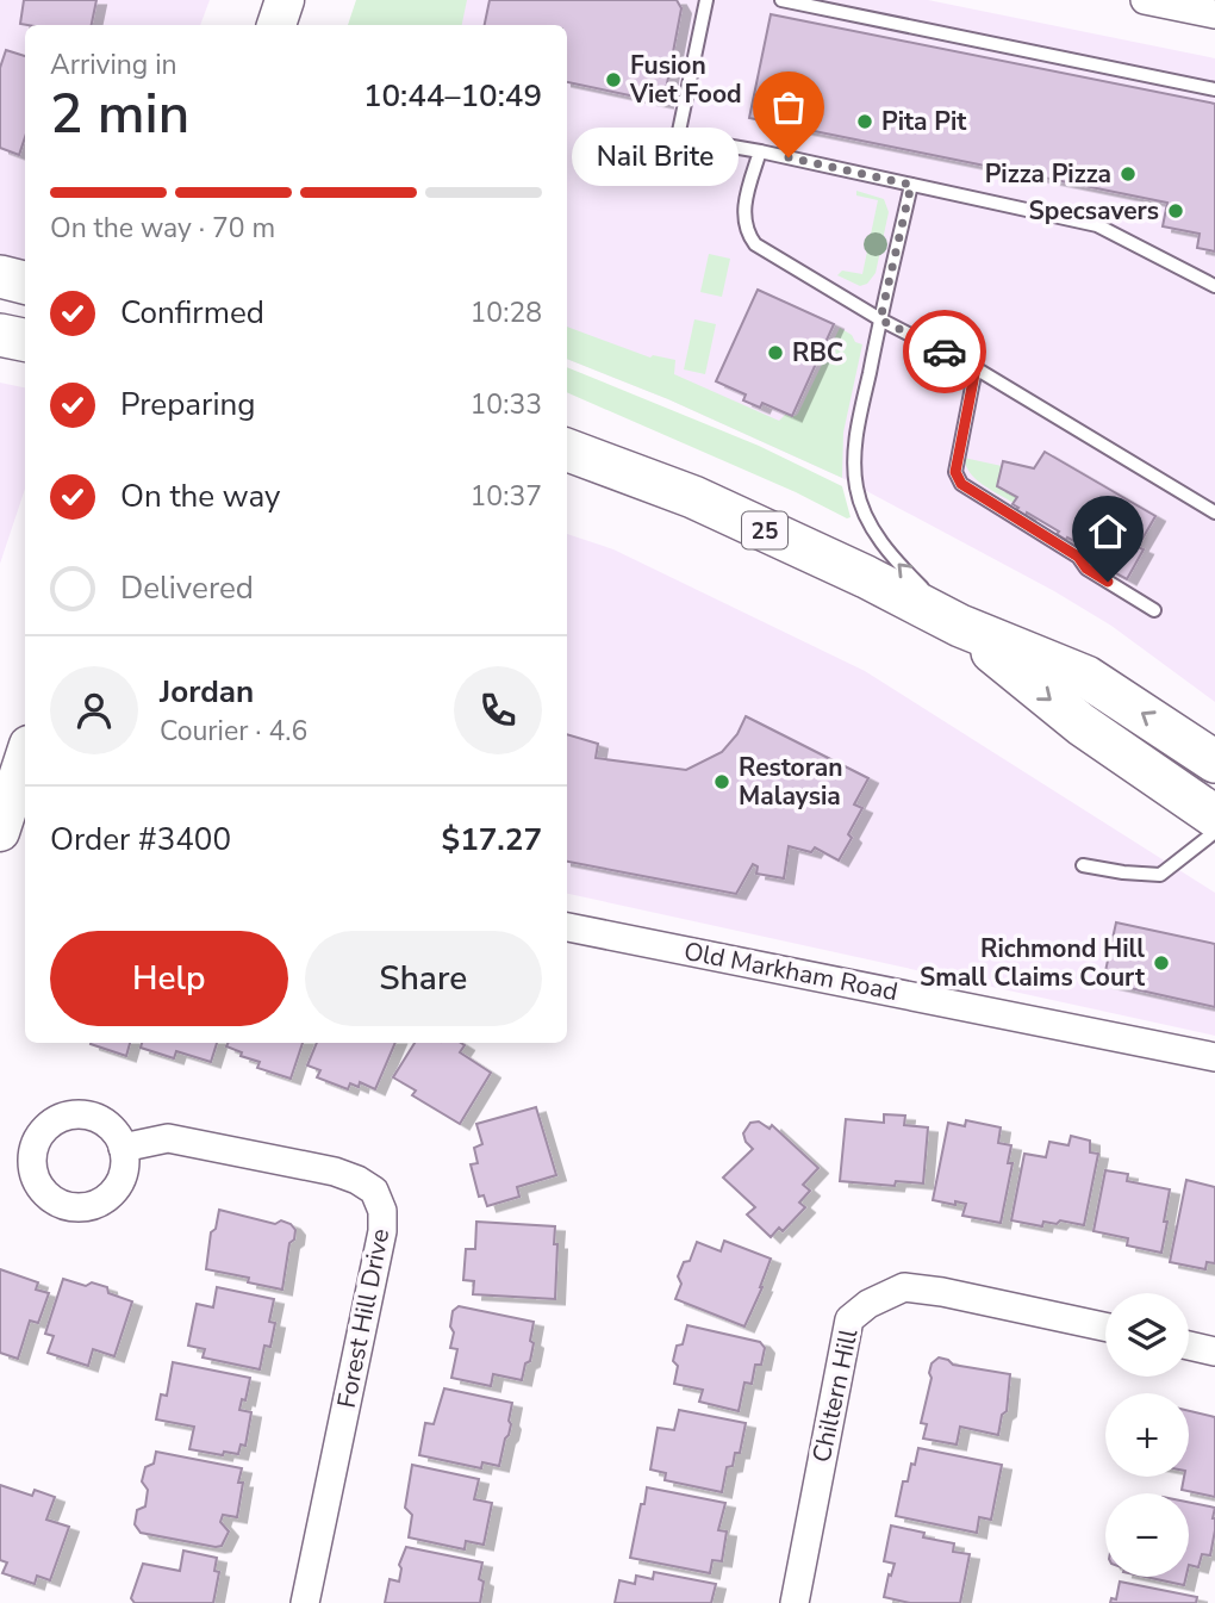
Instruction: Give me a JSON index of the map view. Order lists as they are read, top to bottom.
{
  "streets": {
    "main road": ["25"],
    "street": ["Old Markham Road", "Forest Hill Drive", "Chiltern Hill"]
  },
  "places": [
    "Fusion Viet Food",
    "Pita Pit",
    "Nail Brite",
    "Pizza Pizza",
    "Specsavers",
    "RBC",
    "Restoran Malaysia",
    "Richmond Hill Small Claims Court"
  ],
  "page": {
    "heading": ["2 min", "Arriving in", "10:44–10:49"],
    "panel": [
      "Jordan",
      "Courier · 4.6",
      "Order #3400",
      "$17.27"
    ],
    "bubble": "Nail Brite",
    "bar": "On the way · 70 m",
    "list": [
      ["Confirmed", "10:28"],
      ["Preparing", "10:33"],
      ["On the way", "10:37"],
      "Delivered"
    ],
    "buttons": ["Help", "Share"],
    "map_buttons": ["+", "−"]
  }
}
